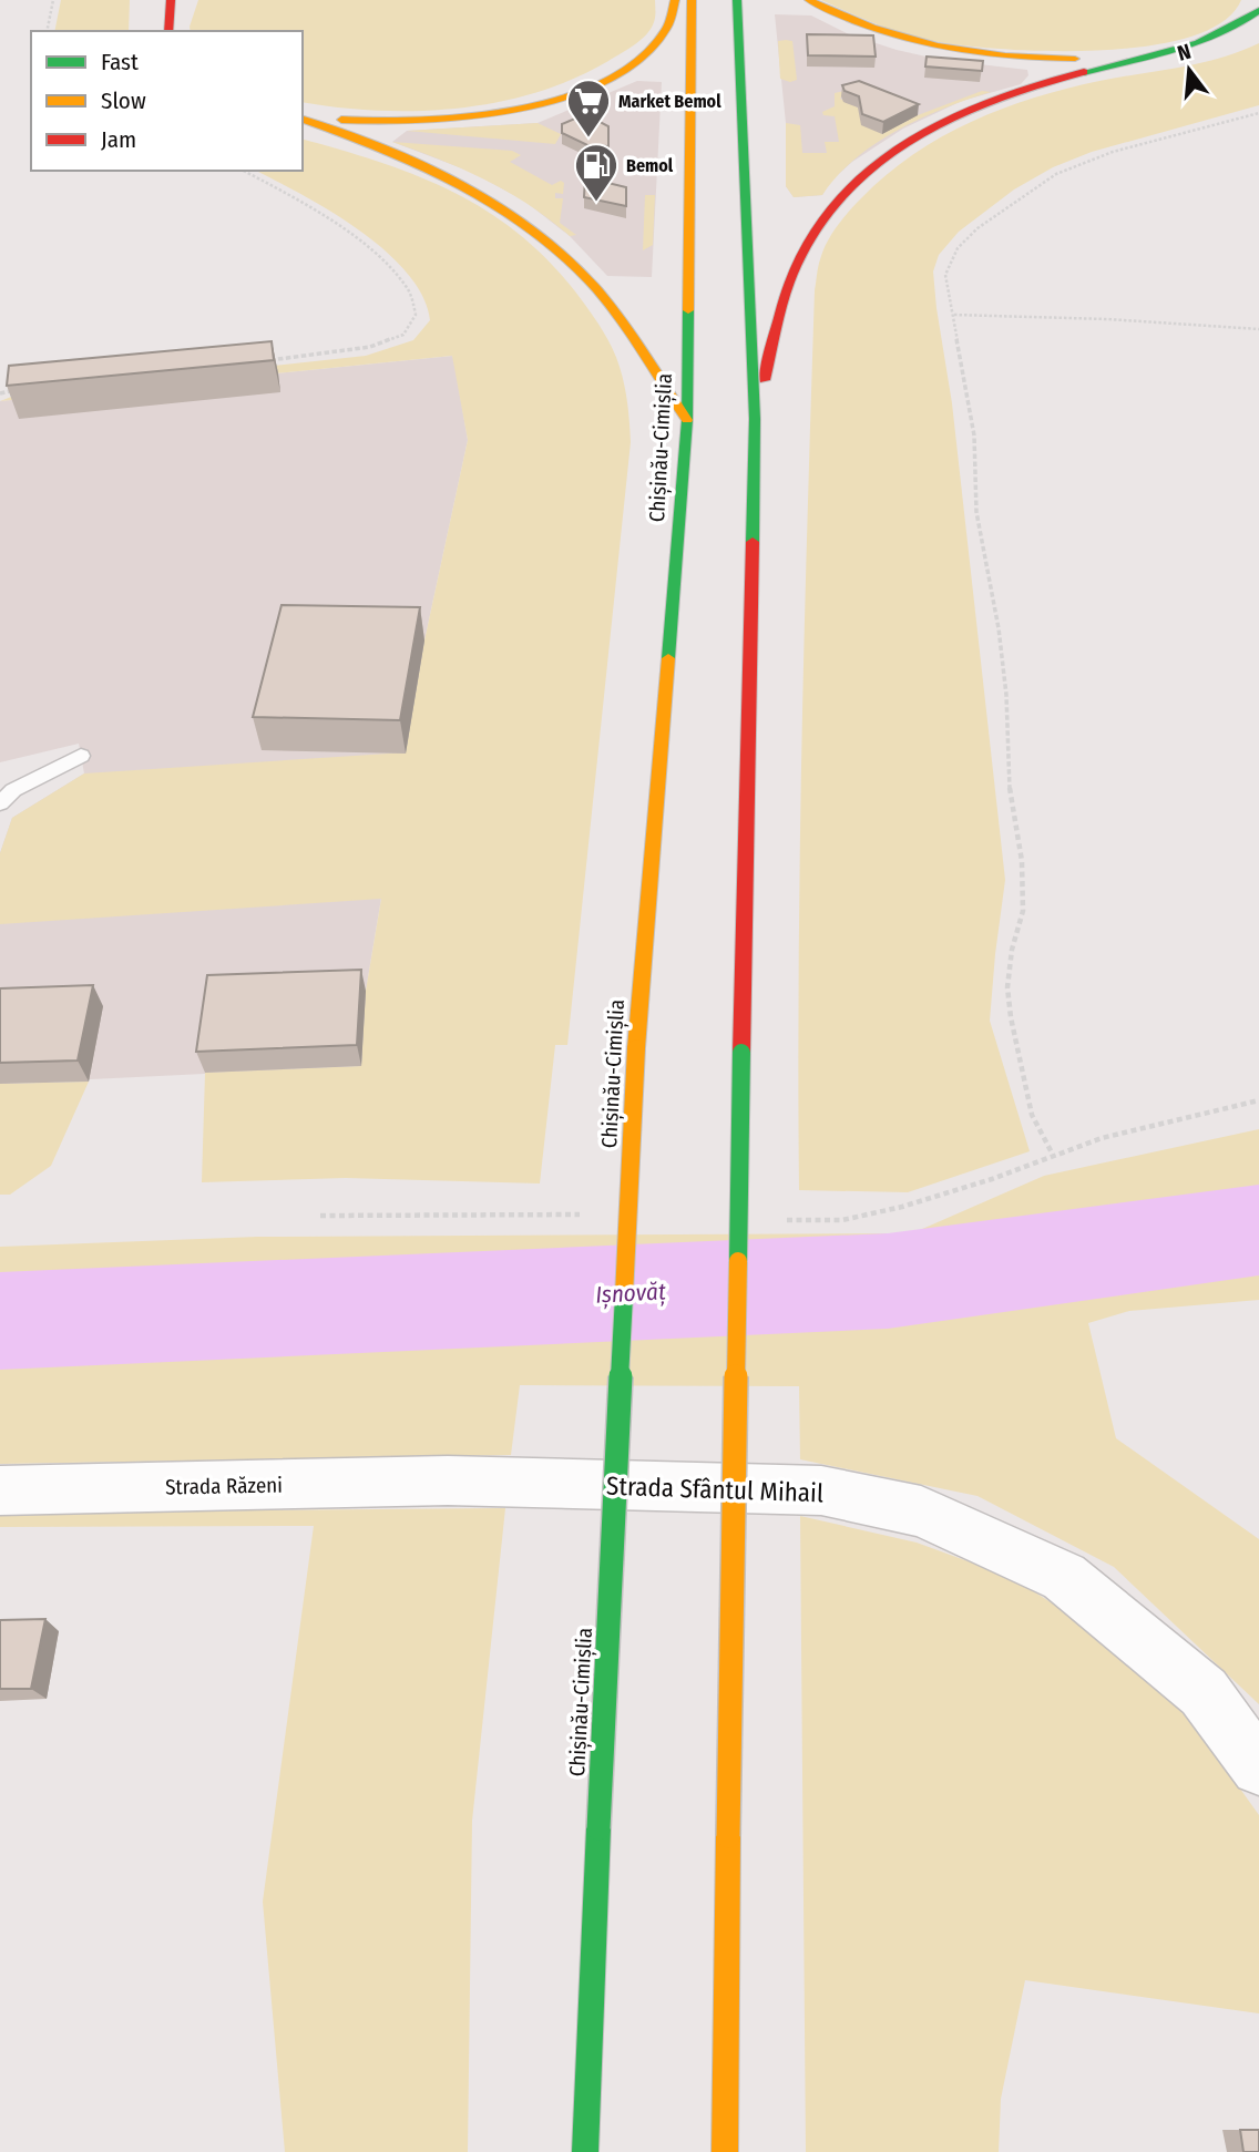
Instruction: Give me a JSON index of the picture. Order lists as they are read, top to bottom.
{
  "streets": {
    "highway": ["Chișinău-Cimișlia"],
    "street": ["Strada Răzeni", "Strada Sfântul Mihail"]
  },
  "crossings": [
    ["Strada Răzeni", "Strada Sfântul Mihail"]
  ],
  "water": ["Ișnovăț"],
  "places": {
    "supermarket": ["Market Bemol"],
    "fuel station": ["Bemol"]
  },
  "legend": ["Fast", "Slow", "Jam"],
  "north": "top"
}
